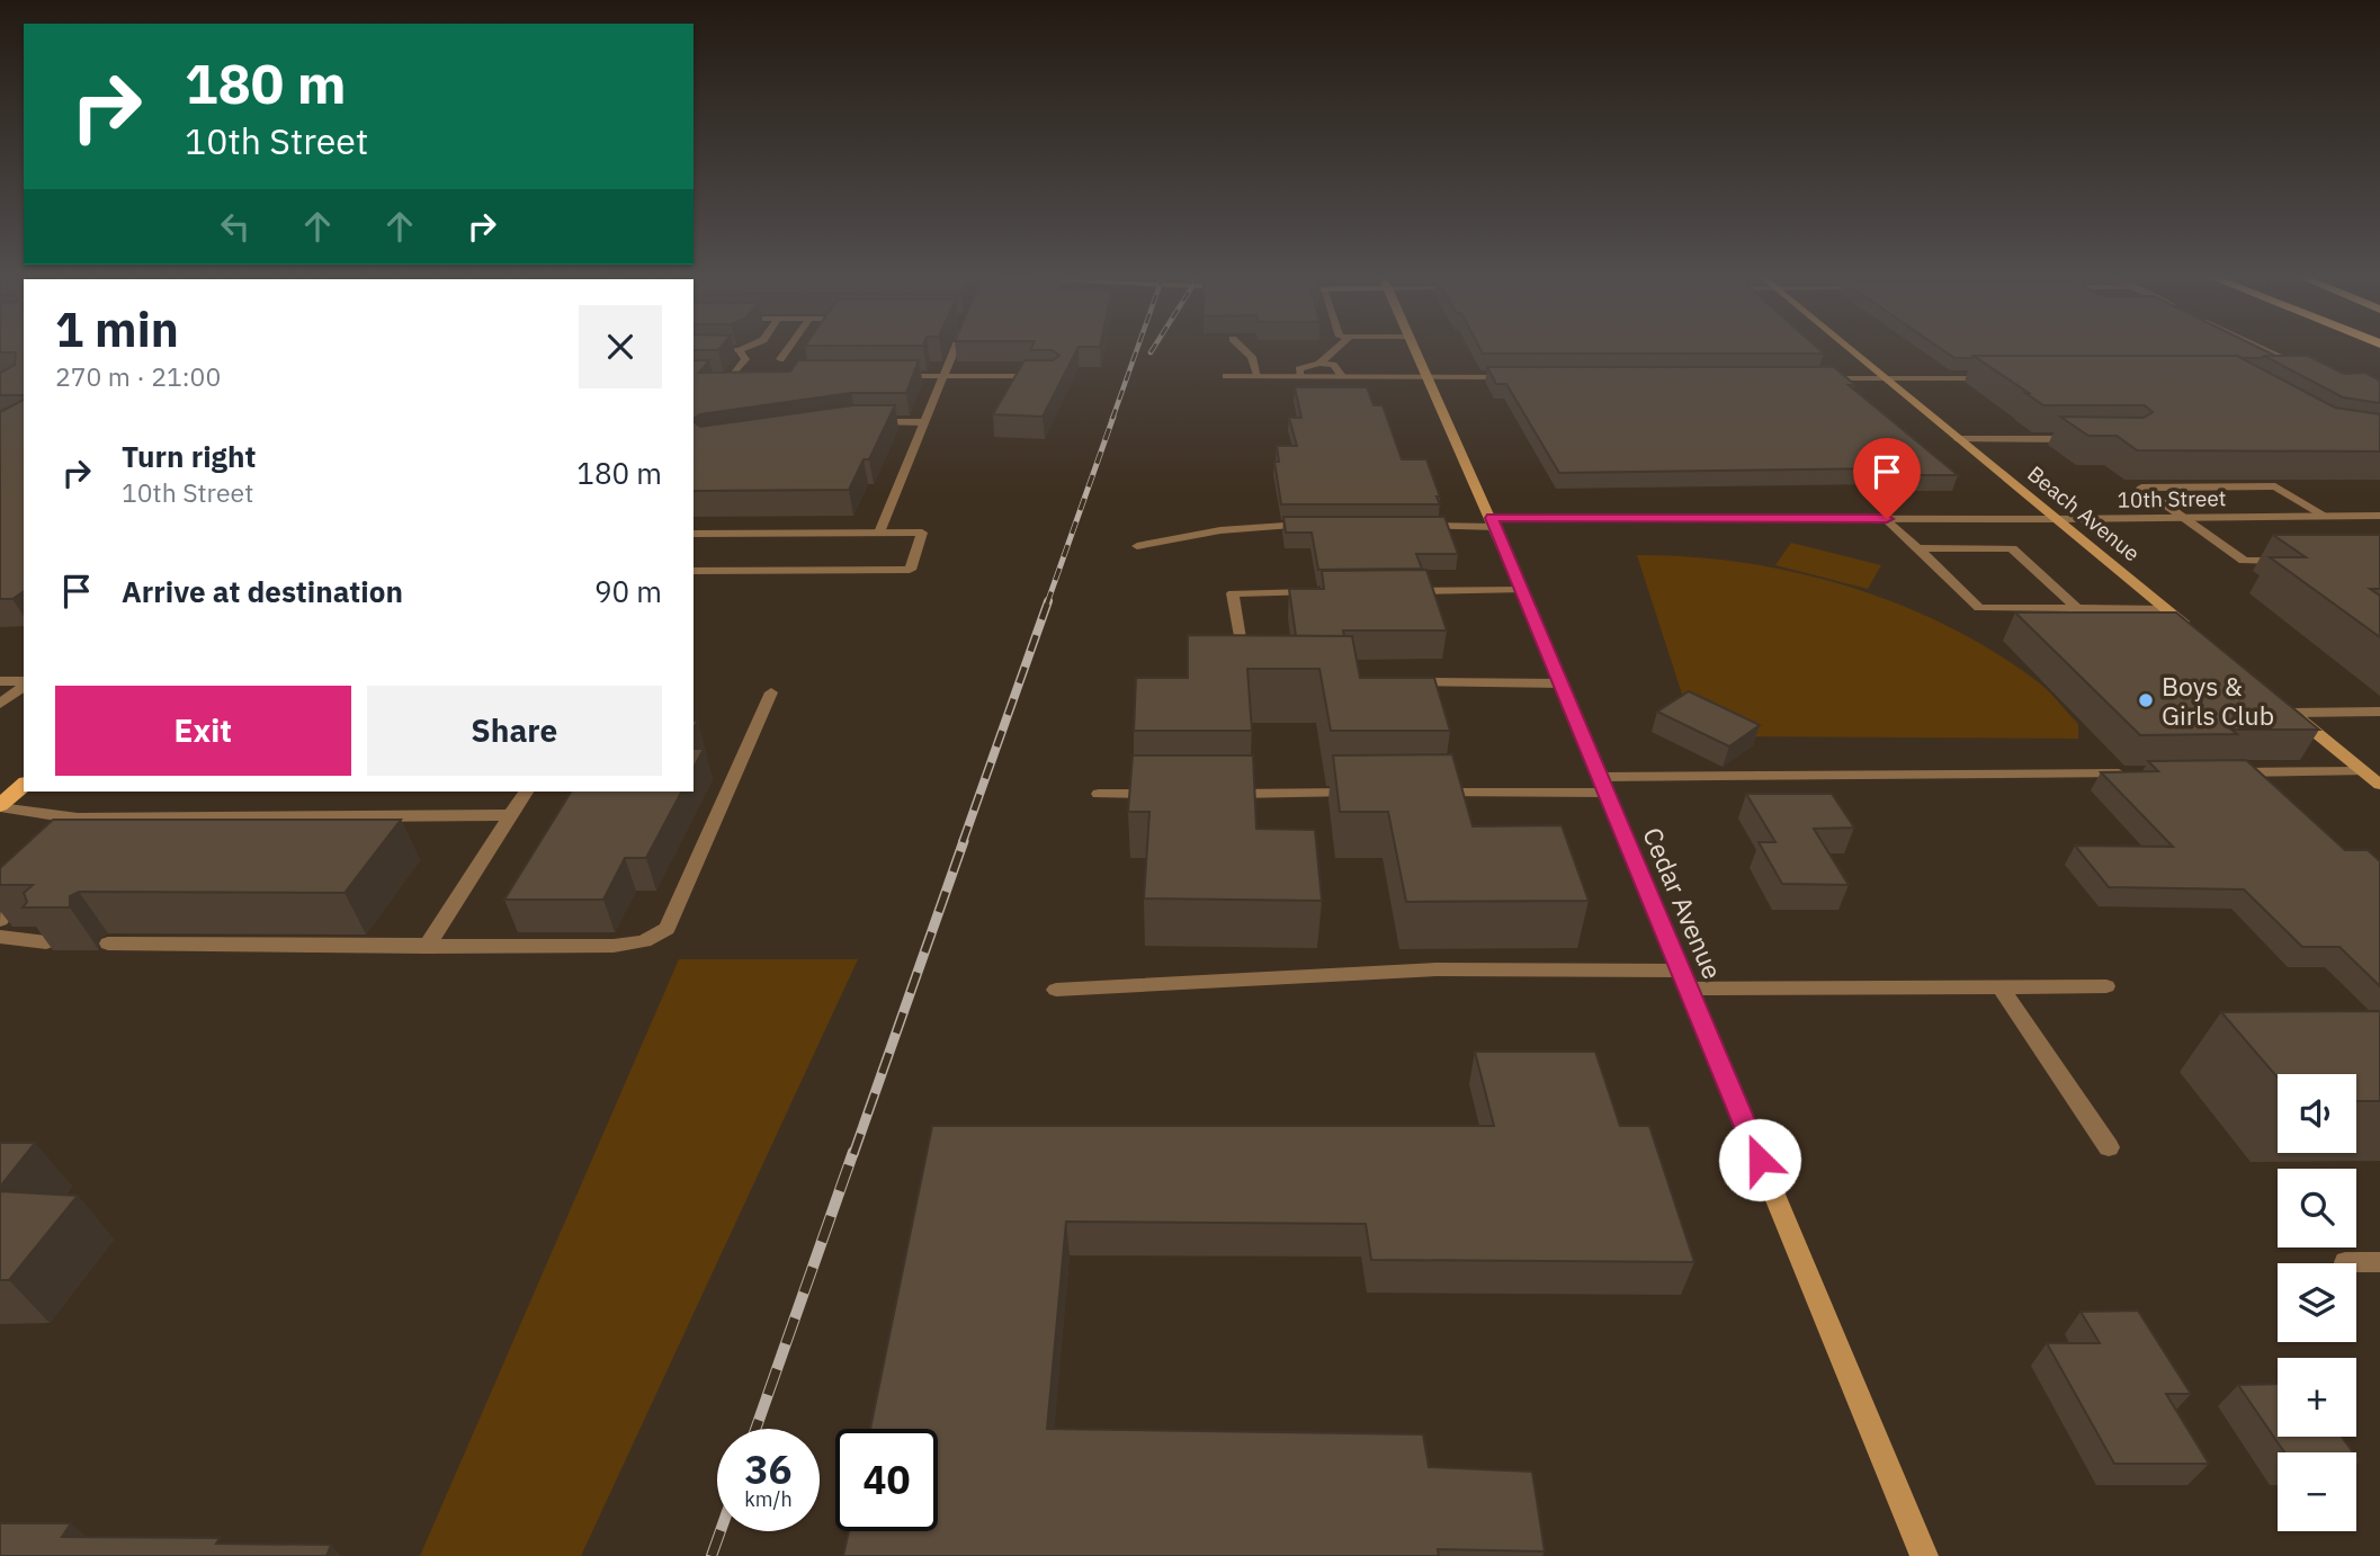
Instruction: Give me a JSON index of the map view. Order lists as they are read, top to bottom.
{
  "streets": {
    "street": ["10th Street", "Beach Avenue", "Cedar Avenue"]
  },
  "crossings": [
    ["10th Street", "Beach Avenue"],
    ["10th Street", "Cedar Avenue"]
  ],
  "places": ["Boys & Girls Club"],
  "page": {
    "turn": ["180 m", "10th Street"],
    "heading": ["1 min", "270 m · 21:00"],
    "list": [
      {
        "name": "Turn right",
        "note": "10th Street",
        "value": "180 m"
      },
      {
        "name": "Arrive at destination",
        "value": "90 m"
      }
    ],
    "buttons": ["Exit", "Share"],
    "map_buttons": ["+", "−"],
    "speed": "36 km/h",
    "limit": "40"
  }
}
